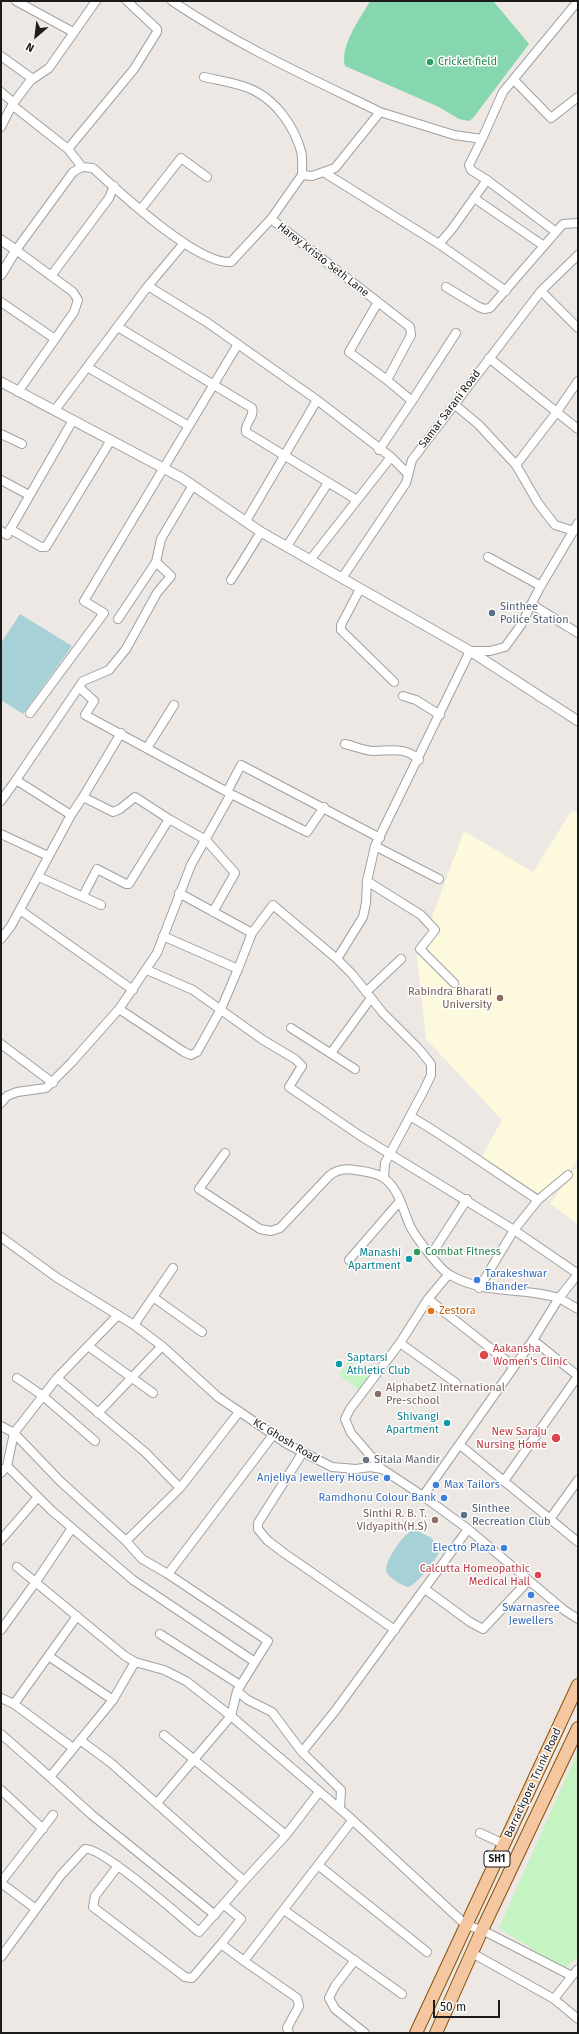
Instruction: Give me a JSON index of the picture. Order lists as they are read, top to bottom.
{
  "streets": {
    "main road": ["Barrackpore Trunk Road", "SH1"],
    "street": ["Harey Kristo Seth Lane", "Samar Sarani Road", "KC Ghosh Road"]
  },
  "places": [
    "Cricket field",
    "Sinthee Police Station",
    "Rabindra Bharati University",
    "Combat Fitness",
    "Manashi Apartment",
    "Tarakeshwar Bhander",
    "Zestora",
    "Aakansha Women's Clinic",
    "Saptarsi Athletic Club",
    "AlphabetZ International Pre-school",
    "Shivangi Apartment",
    "New Saraju Nursing Home",
    "Sitala Mandir",
    "Anjeliya Jewellery House",
    "Max Tailors",
    "Ramdhonu Colour Bank",
    "Sinthee Recreation Club",
    "Sinthi R. B. T. Vidyapith(H.S)",
    "Electro Plaza",
    "Calcutta Homeopathic Medical Hall",
    "Swarnasree Jewellers"
  ],
  "scale_bar": "50 m",
  "north": "bottom left"
}
